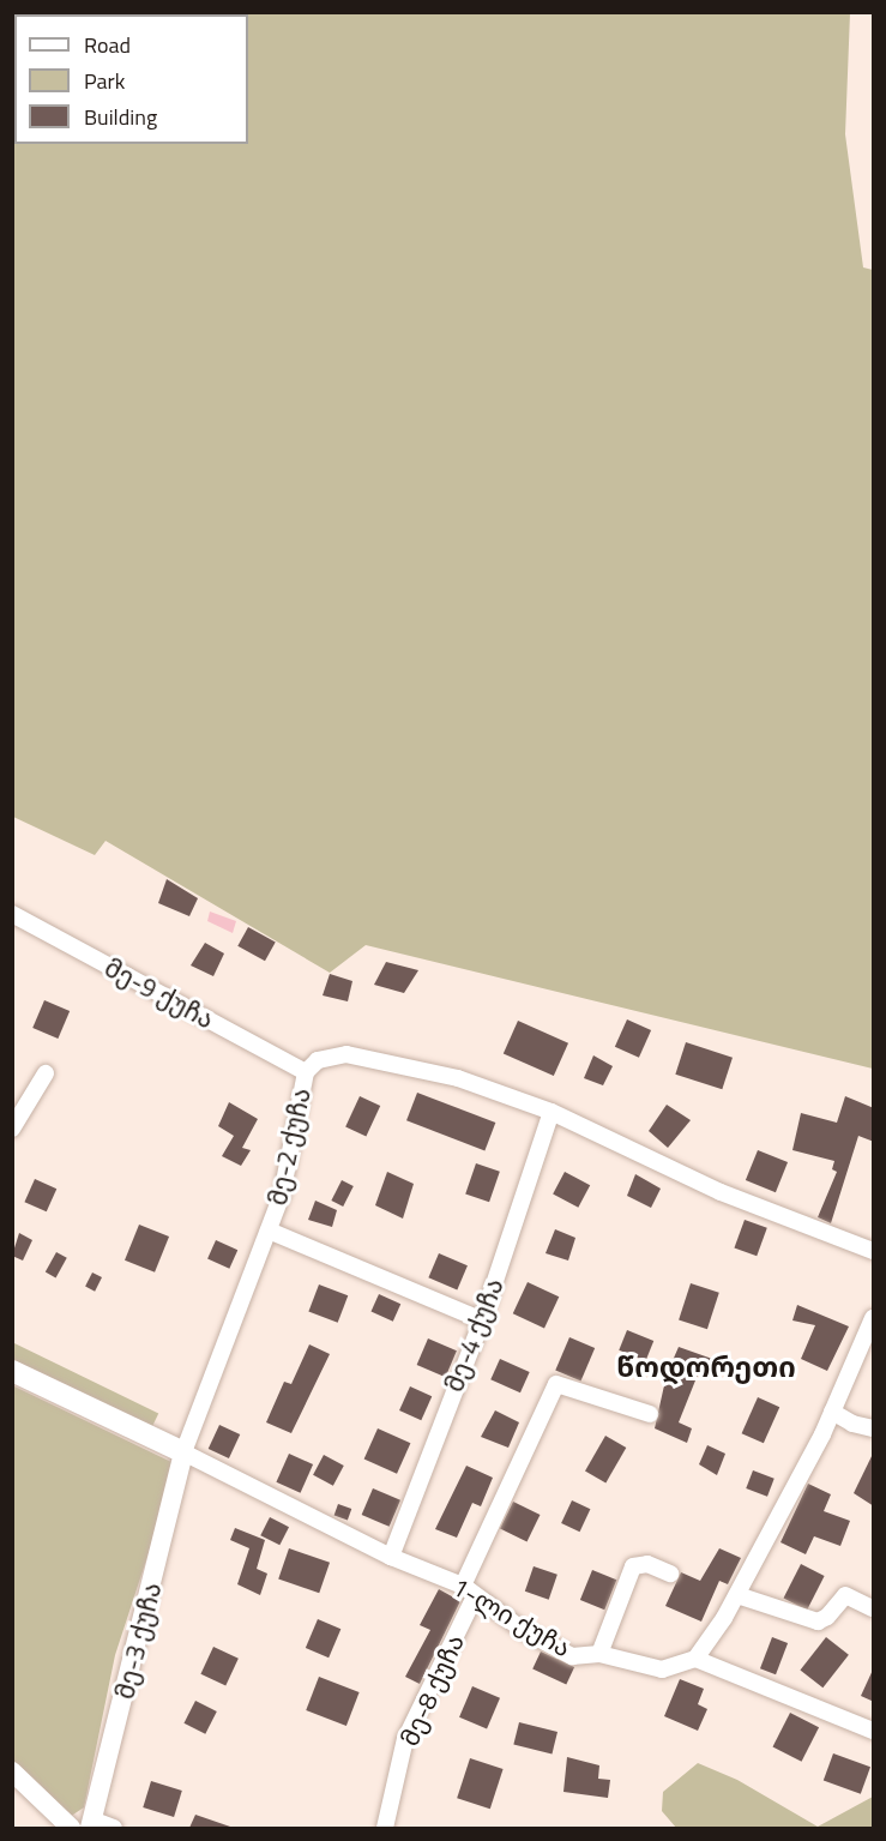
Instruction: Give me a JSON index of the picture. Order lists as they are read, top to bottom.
{
  "streets": {
    "street": [
      "მე-9 ქუჩა",
      "მე-2 ქუჩა",
      "მე-4 ქუჩა",
      "1-ლი ქუჩა",
      "მე-3 ქუჩა",
      "მე-8 ქუჩა"
    ]
  },
  "crossings": [
    ["მე-9 ქუჩა", "მე-2 ქუჩა"],
    ["მე-2 ქუჩა", "მე-4 ქუჩა"],
    ["მე-2 ქუჩა", "1-ლი ქუჩა"],
    ["მე-2 ქუჩა", "მე-3 ქუჩა"],
    ["მე-4 ქუჩა", "1-ლი ქუჩა"],
    ["1-ლი ქუჩა", "მე-3 ქუჩა"],
    ["1-ლი ქუჩა", "მე-8 ქუჩა"]
  ],
  "districts": ["წოდორეთი"],
  "legend": ["Road", "Park", "Building"]
}
